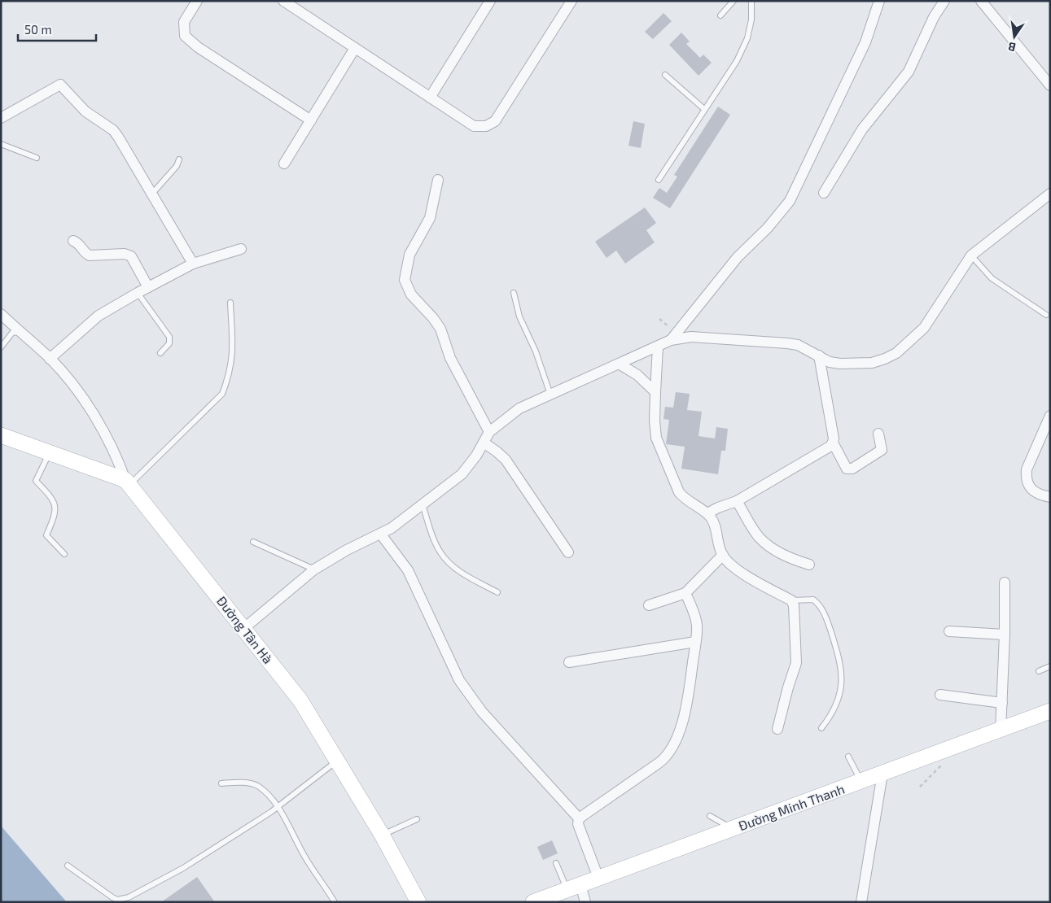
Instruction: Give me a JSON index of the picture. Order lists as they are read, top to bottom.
{
  "streets": {
    "main road": ["Đường Tân Hà", "Đường Minh Thanh"]
  },
  "scale_bar": "50 m",
  "north": "bottom"
}
